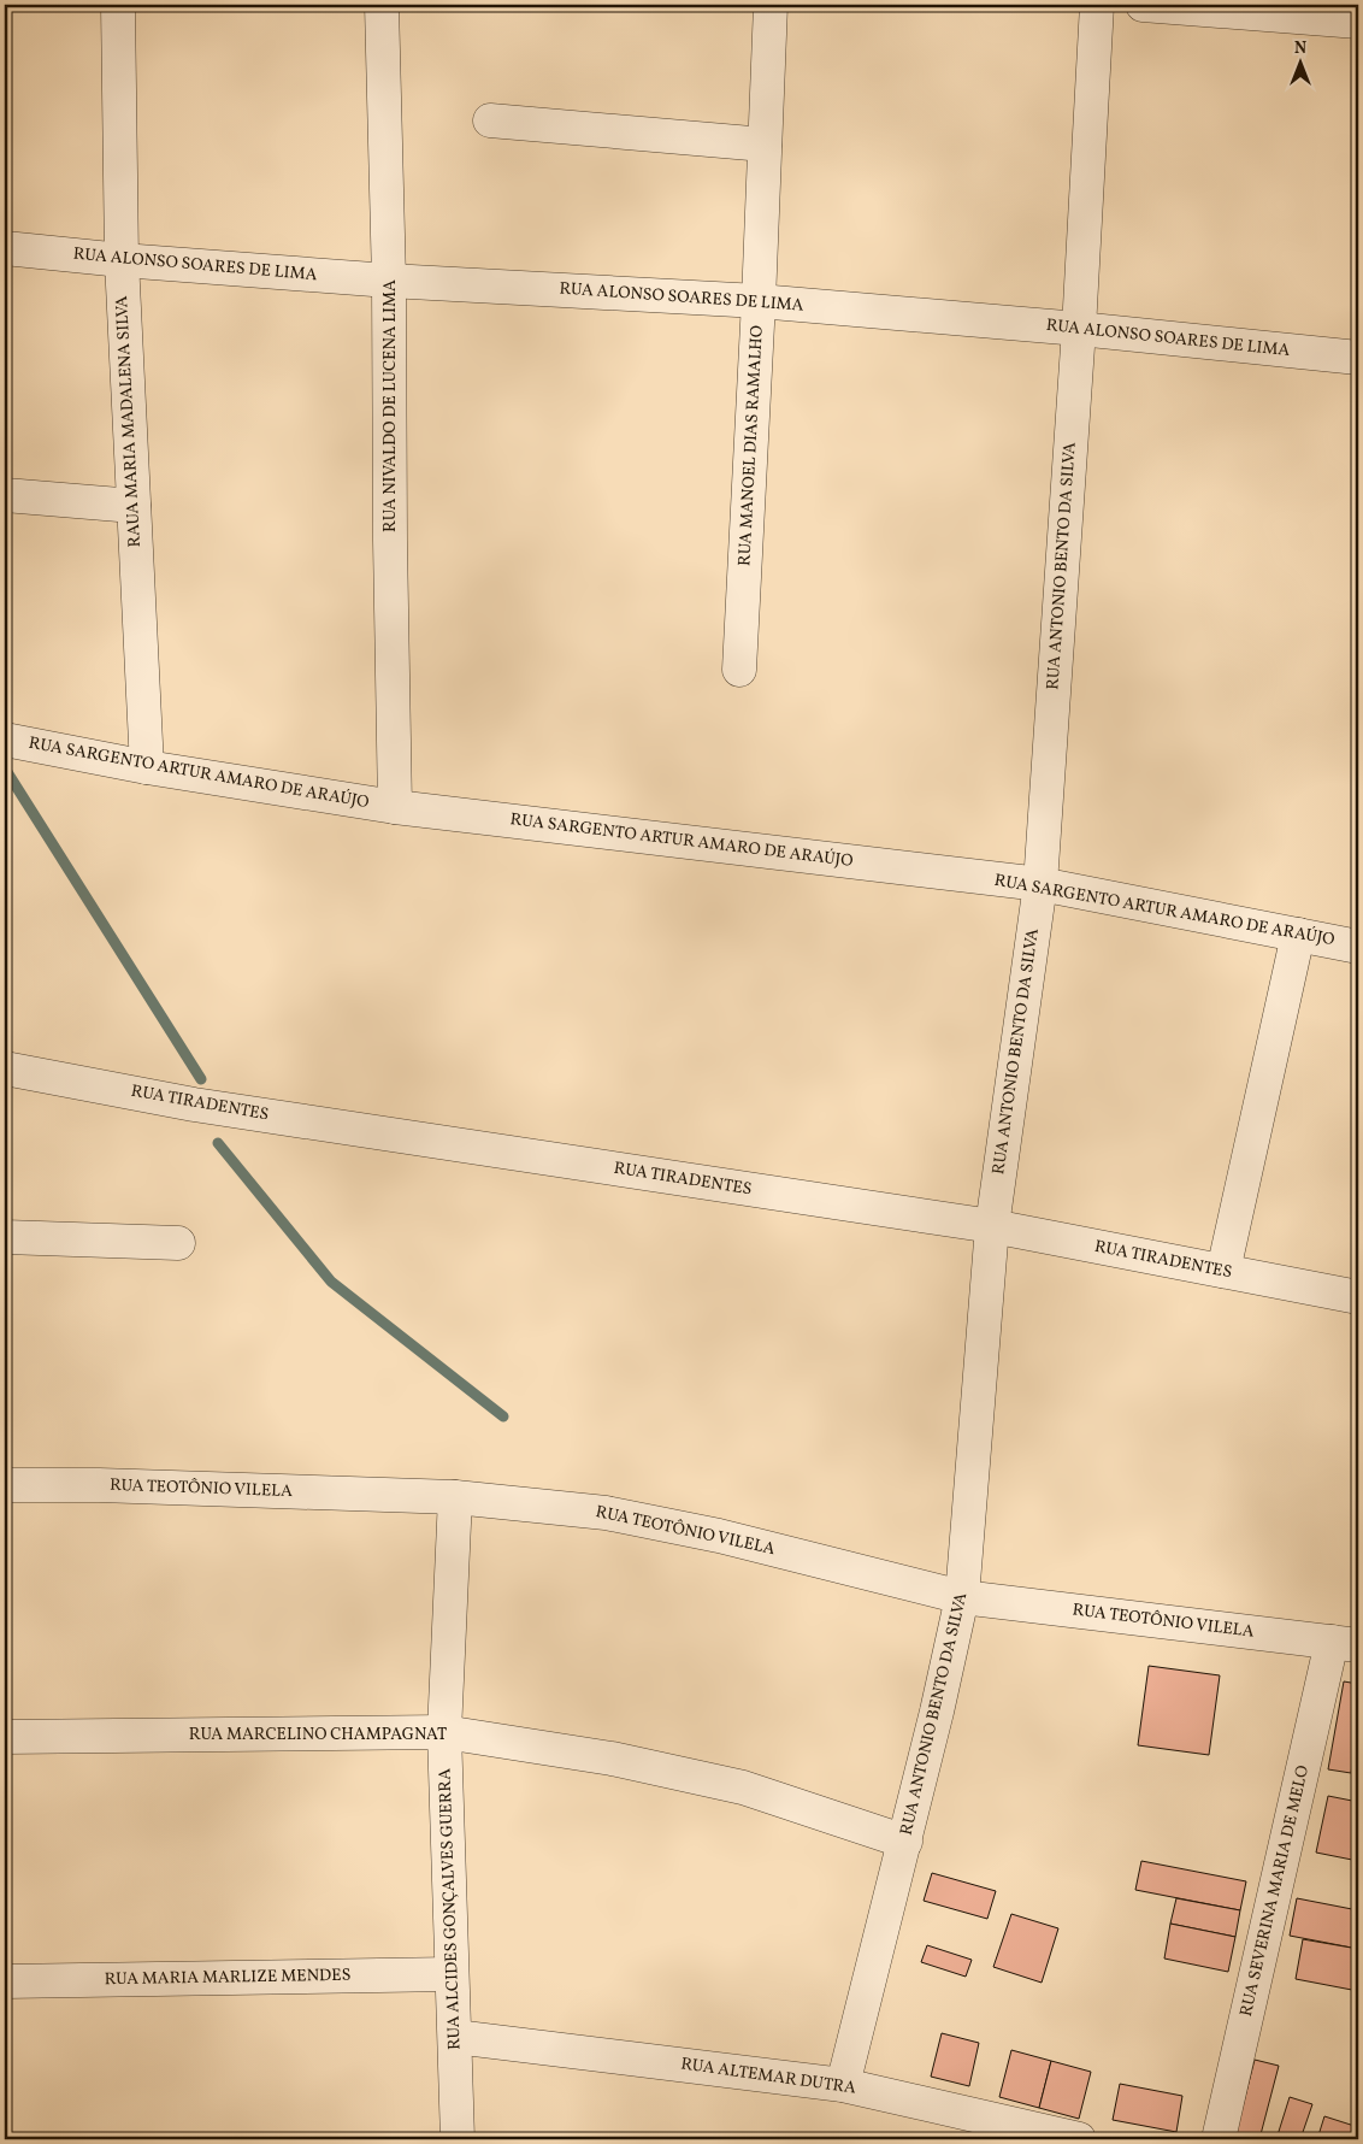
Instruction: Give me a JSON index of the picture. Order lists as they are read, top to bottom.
{
  "streets": {
    "street": [
      "RUA ALONSO SOARES DE LIMA",
      "RUA NIVALDO DE LUCENA LIMA",
      "RAUA MARIA MADALENA SILVA",
      "RUA MANOEL DIAS RAMALHO",
      "RUA ANTONIO BENTO DA SILVA",
      "RUA SARGENTO ARTUR AMARO DE ARAÚJO",
      "RUA TIRADENTES",
      "RUA TEOTÔNIO VILELA",
      "RUA MARCELINO CHAMPAGNAT",
      "RUA SEVERINA MARIA DE MELO",
      "RUA ALCIDES GONÇALVES GUERRA",
      "RUA MARIA MARLIZE MENDES",
      "RUA ALTEMAR DUTRA"
    ]
  },
  "crossings": [
    ["RUA ALONSO SOARES DE LIMA", "RUA NIVALDO DE LUCENA LIMA"],
    ["RUA ALONSO SOARES DE LIMA", "RAUA MARIA MADALENA SILVA"],
    ["RUA ALONSO SOARES DE LIMA", "RUA MANOEL DIAS RAMALHO"],
    ["RUA ALONSO SOARES DE LIMA", "RUA ANTONIO BENTO DA SILVA"],
    ["RUA NIVALDO DE LUCENA LIMA", "RUA SARGENTO ARTUR AMARO DE ARAÚJO"],
    ["RAUA MARIA MADALENA SILVA", "RUA SARGENTO ARTUR AMARO DE ARAÚJO"],
    ["RUA ANTONIO BENTO DA SILVA", "RUA SARGENTO ARTUR AMARO DE ARAÚJO"],
    ["RUA ANTONIO BENTO DA SILVA", "RUA TIRADENTES"],
    ["RUA ANTONIO BENTO DA SILVA", "RUA TEOTÔNIO VILELA"],
    ["RUA ANTONIO BENTO DA SILVA", "RUA MARCELINO CHAMPAGNAT"],
    ["RUA ANTONIO BENTO DA SILVA", "RUA ALTEMAR DUTRA"],
    ["RUA TEOTÔNIO VILELA", "RUA SEVERINA MARIA DE MELO"],
    ["RUA TEOTÔNIO VILELA", "RUA ALCIDES GONÇALVES GUERRA"],
    ["RUA MARCELINO CHAMPAGNAT", "RUA ALCIDES GONÇALVES GUERRA"],
    ["RUA ALCIDES GONÇALVES GUERRA", "RUA MARIA MARLIZE MENDES"],
    ["RUA ALCIDES GONÇALVES GUERRA", "RUA ALTEMAR DUTRA"]
  ],
  "north": "top"
}
